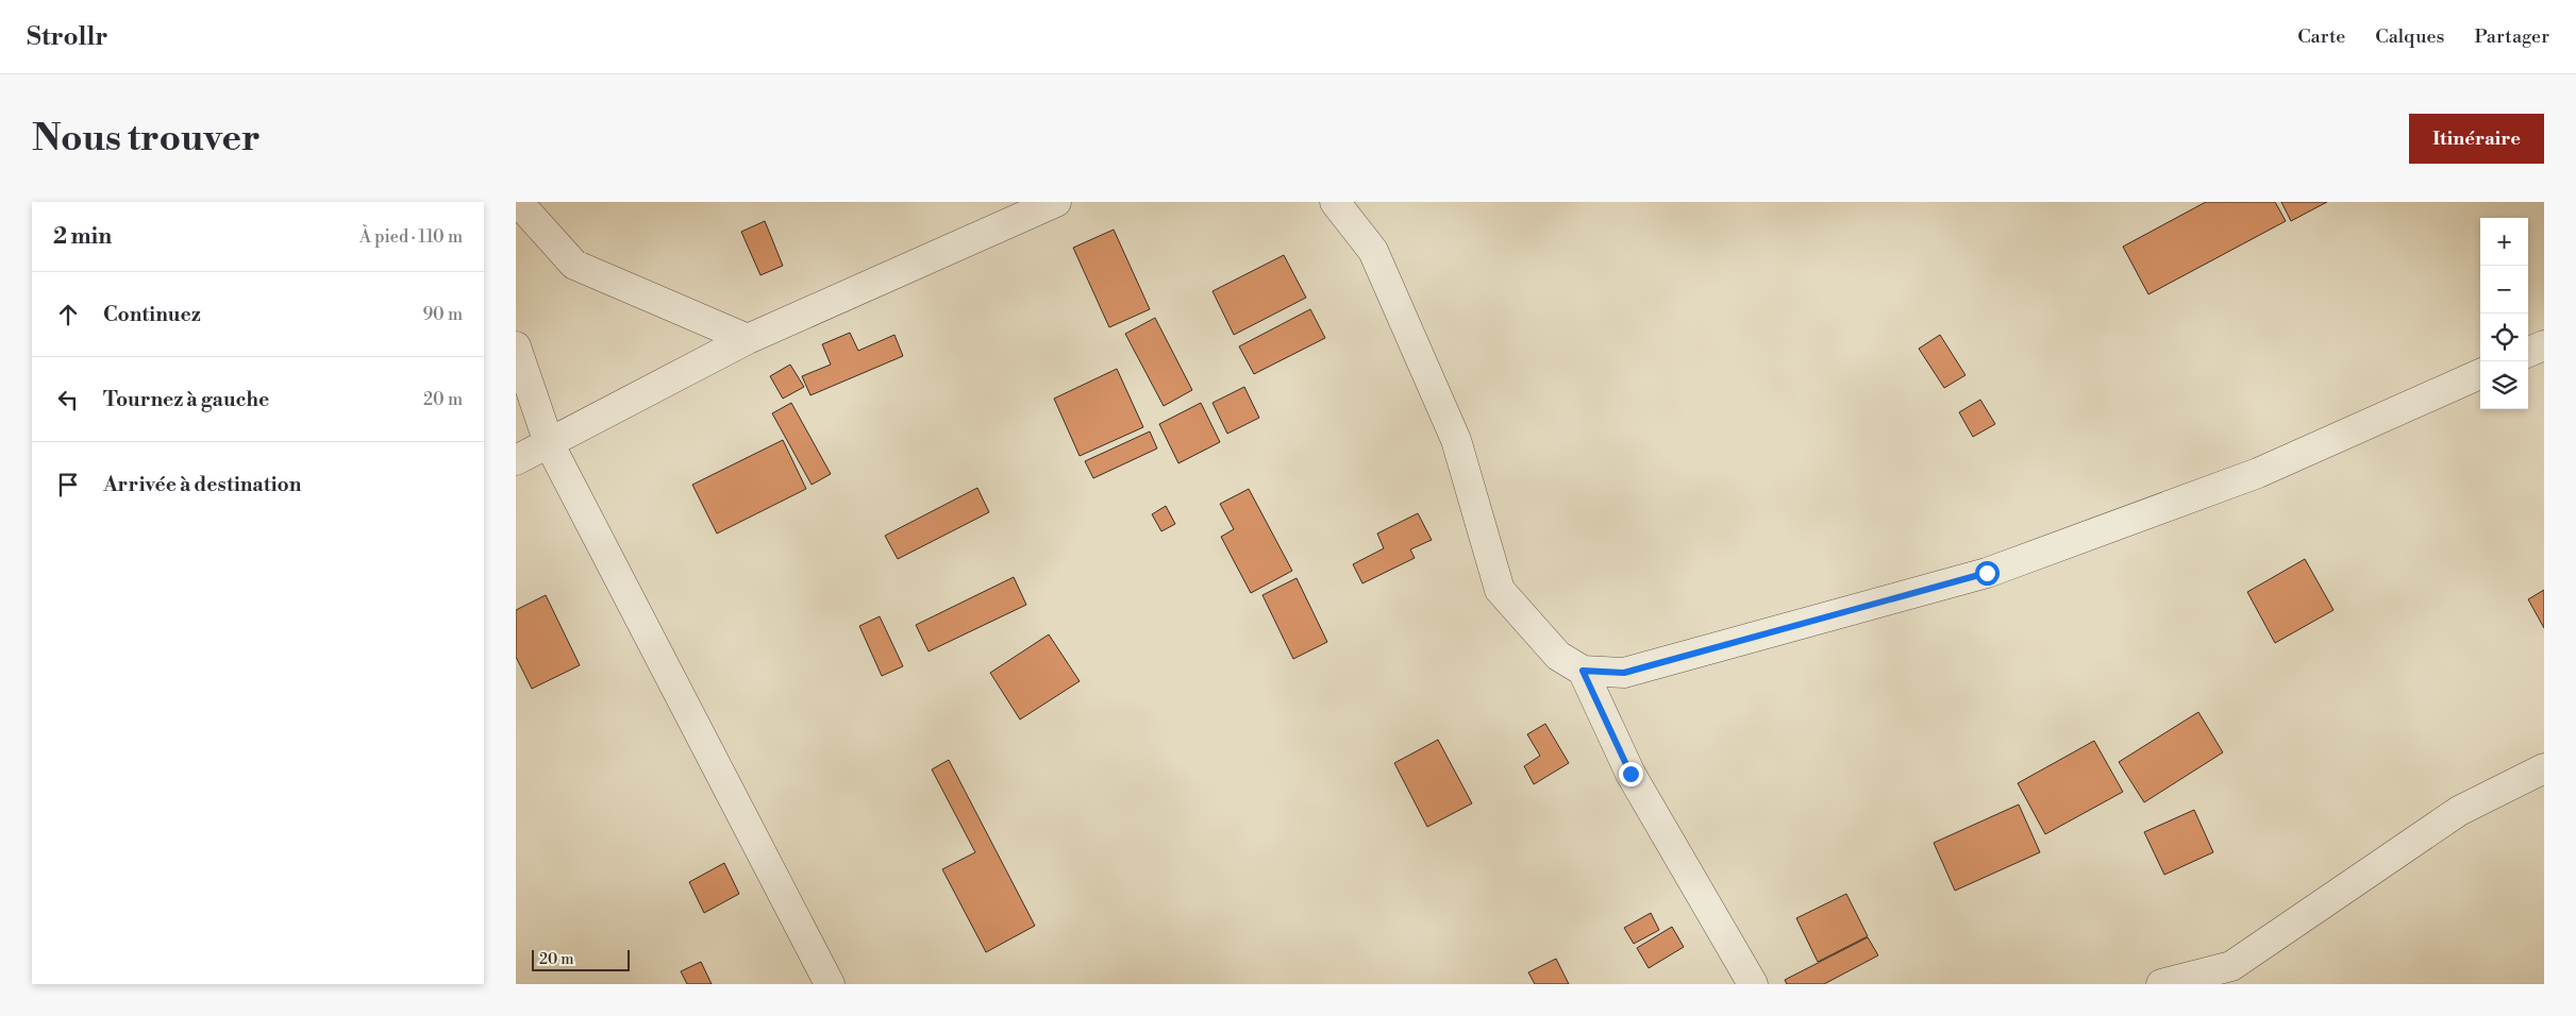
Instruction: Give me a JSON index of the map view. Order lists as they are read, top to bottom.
{
  "scale_bar": "20 m",
  "page": {
    "header": "Strollr",
    "nav": ["Carte", "Calques", "Partager"],
    "buttons": "Itinéraire",
    "title": "Nous trouver",
    "heading": ["2 min", "À pied · 110 m"],
    "map_buttons": ["+", "−"],
    "list": [
      ["Continuez", "90 m"],
      ["Tournez à gauche", "20 m"],
      "Arrivée à destination"
    ],
    "scale": "20 m"
  }
}
